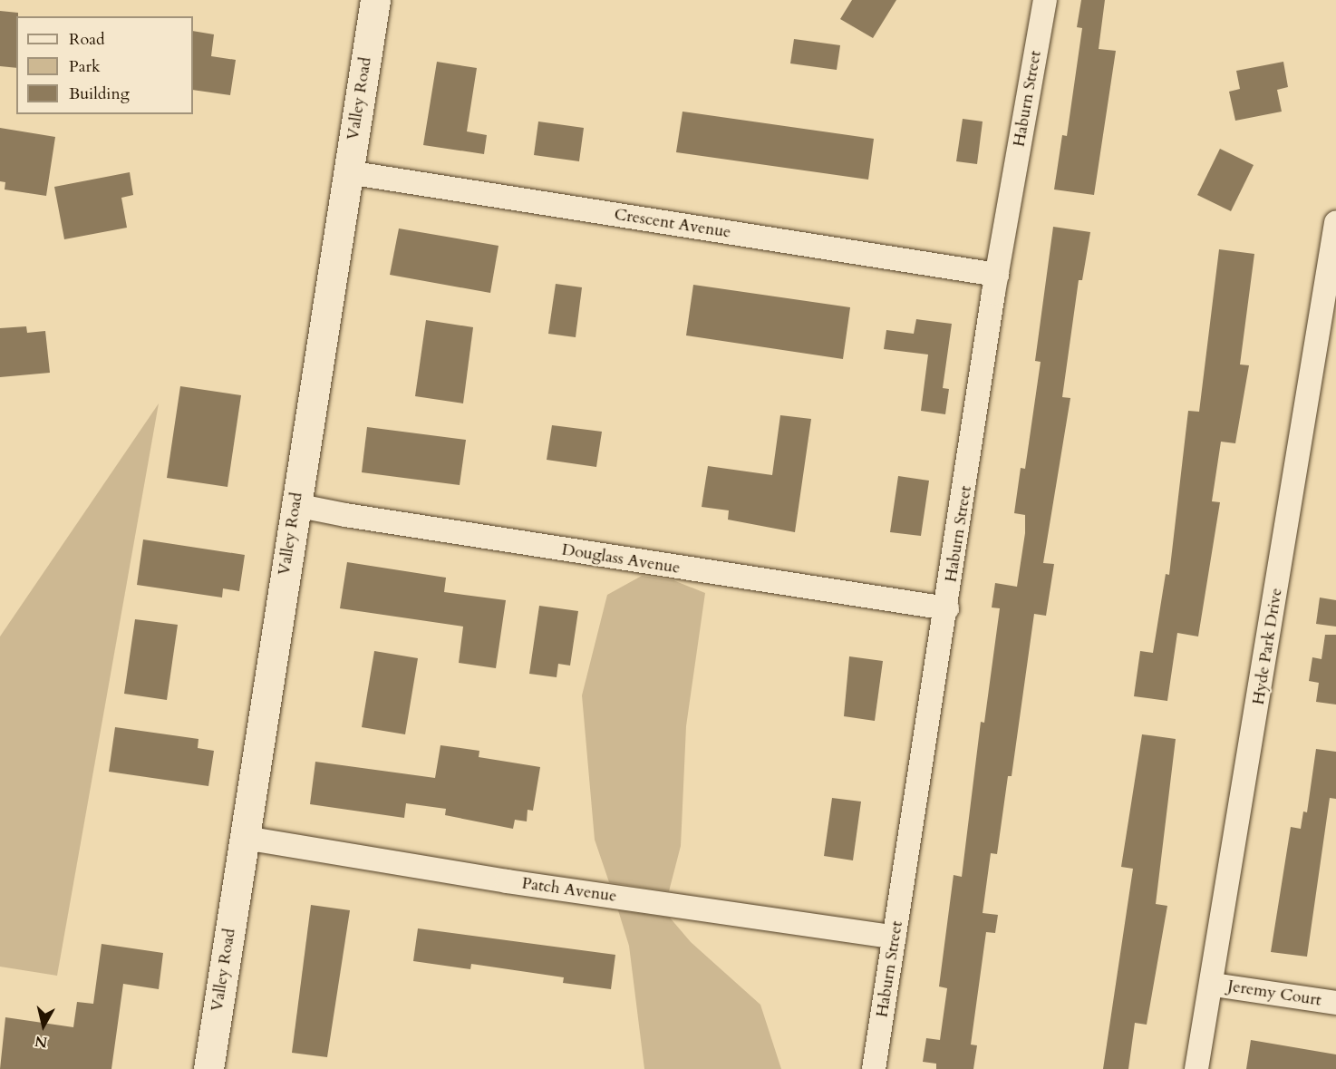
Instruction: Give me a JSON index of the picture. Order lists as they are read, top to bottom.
{
  "streets": {
    "street": [
      "Valley Road",
      "Haburn Street",
      "Crescent Avenue",
      "Douglass Avenue",
      "Hyde Park Drive",
      "Patch Avenue",
      "Jeremy Court"
    ]
  },
  "crossings": [
    ["Valley Road", "Crescent Avenue"],
    ["Valley Road", "Douglass Avenue"],
    ["Valley Road", "Patch Avenue"],
    ["Haburn Street", "Crescent Avenue"],
    ["Haburn Street", "Douglass Avenue"],
    ["Haburn Street", "Patch Avenue"],
    ["Hyde Park Drive", "Jeremy Court"]
  ],
  "legend": ["Road", "Park", "Building"],
  "north": "bottom"
}
